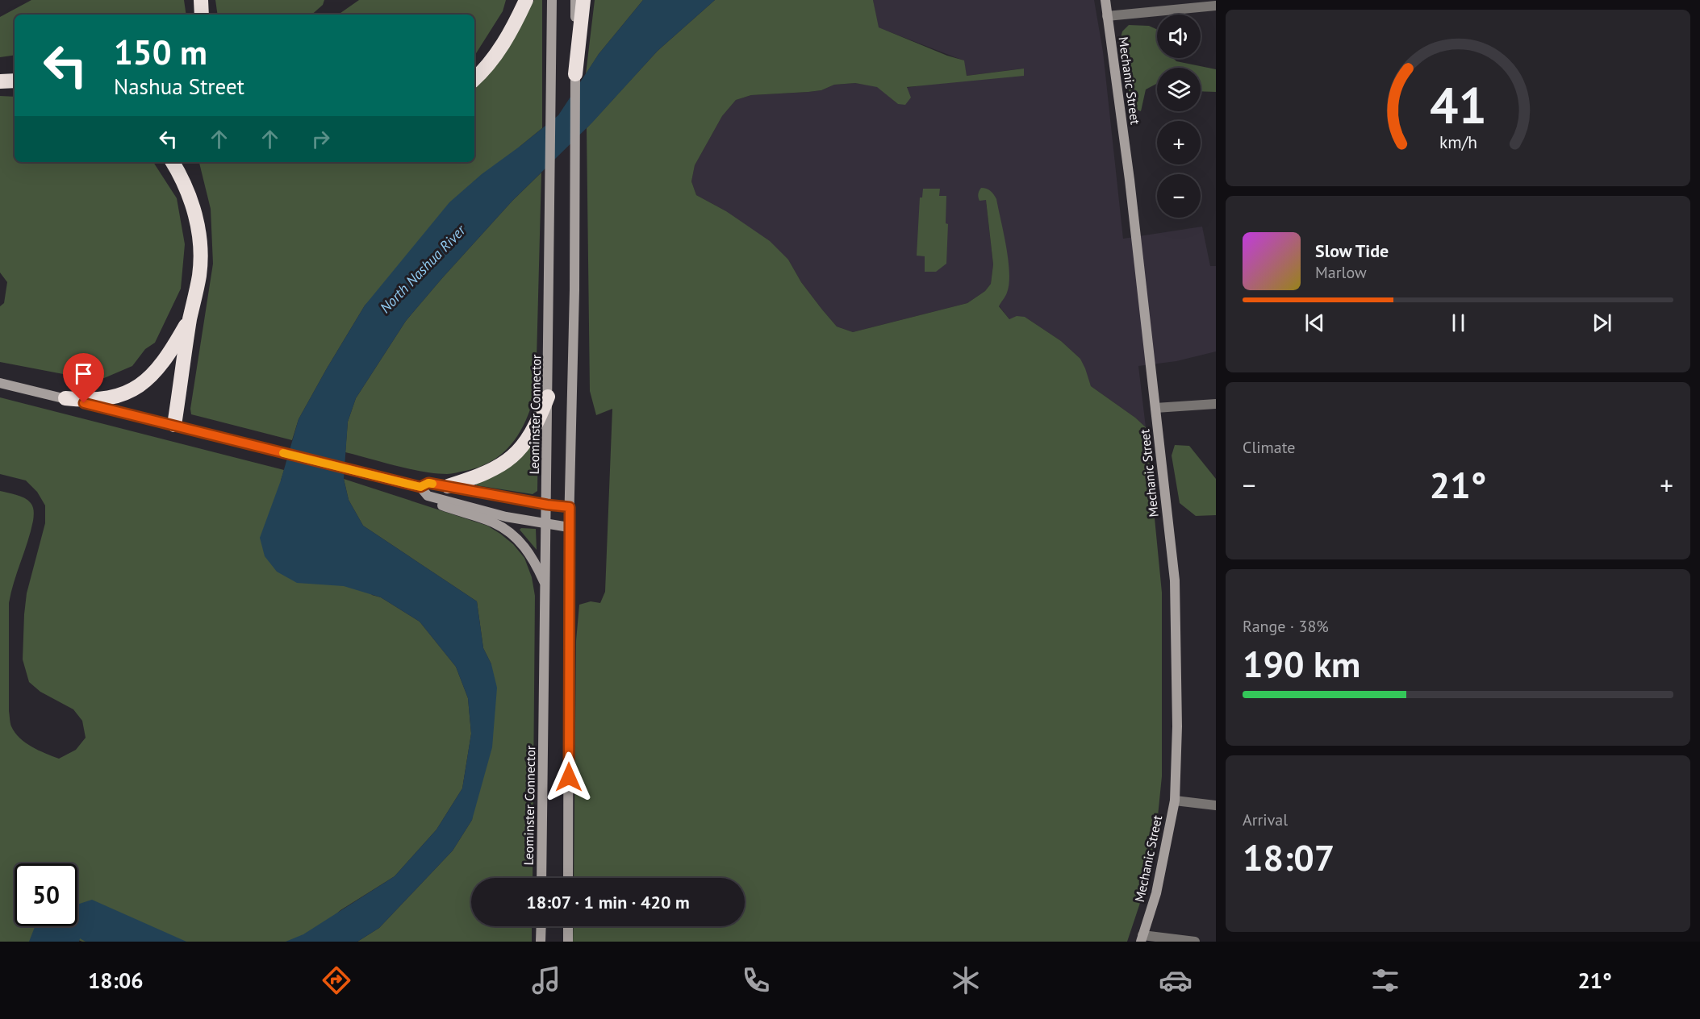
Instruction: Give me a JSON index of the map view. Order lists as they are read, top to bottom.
{
  "streets": {
    "main road": ["Mechanic Street", "Leominster Connector"]
  },
  "water": ["North Nashua River"],
  "page": {
    "map_buttons": ["+", "−"],
    "turn": ["150 m", "Nashua Street"],
    "song": ["Slow Tide", "Marlow"],
    "tile": [
      "Climate",
      ["Range · 38%", "190 km"],
      ["Arrival", "18:07"]
    ],
    "heat": ["−", "21°", "+"],
    "limit": "50",
    "trip": "18:07 · 1 min · 420 m",
    "tabs": ["18:06", "21°"],
    "gauge": ["41", "km/h"]
  }
}
